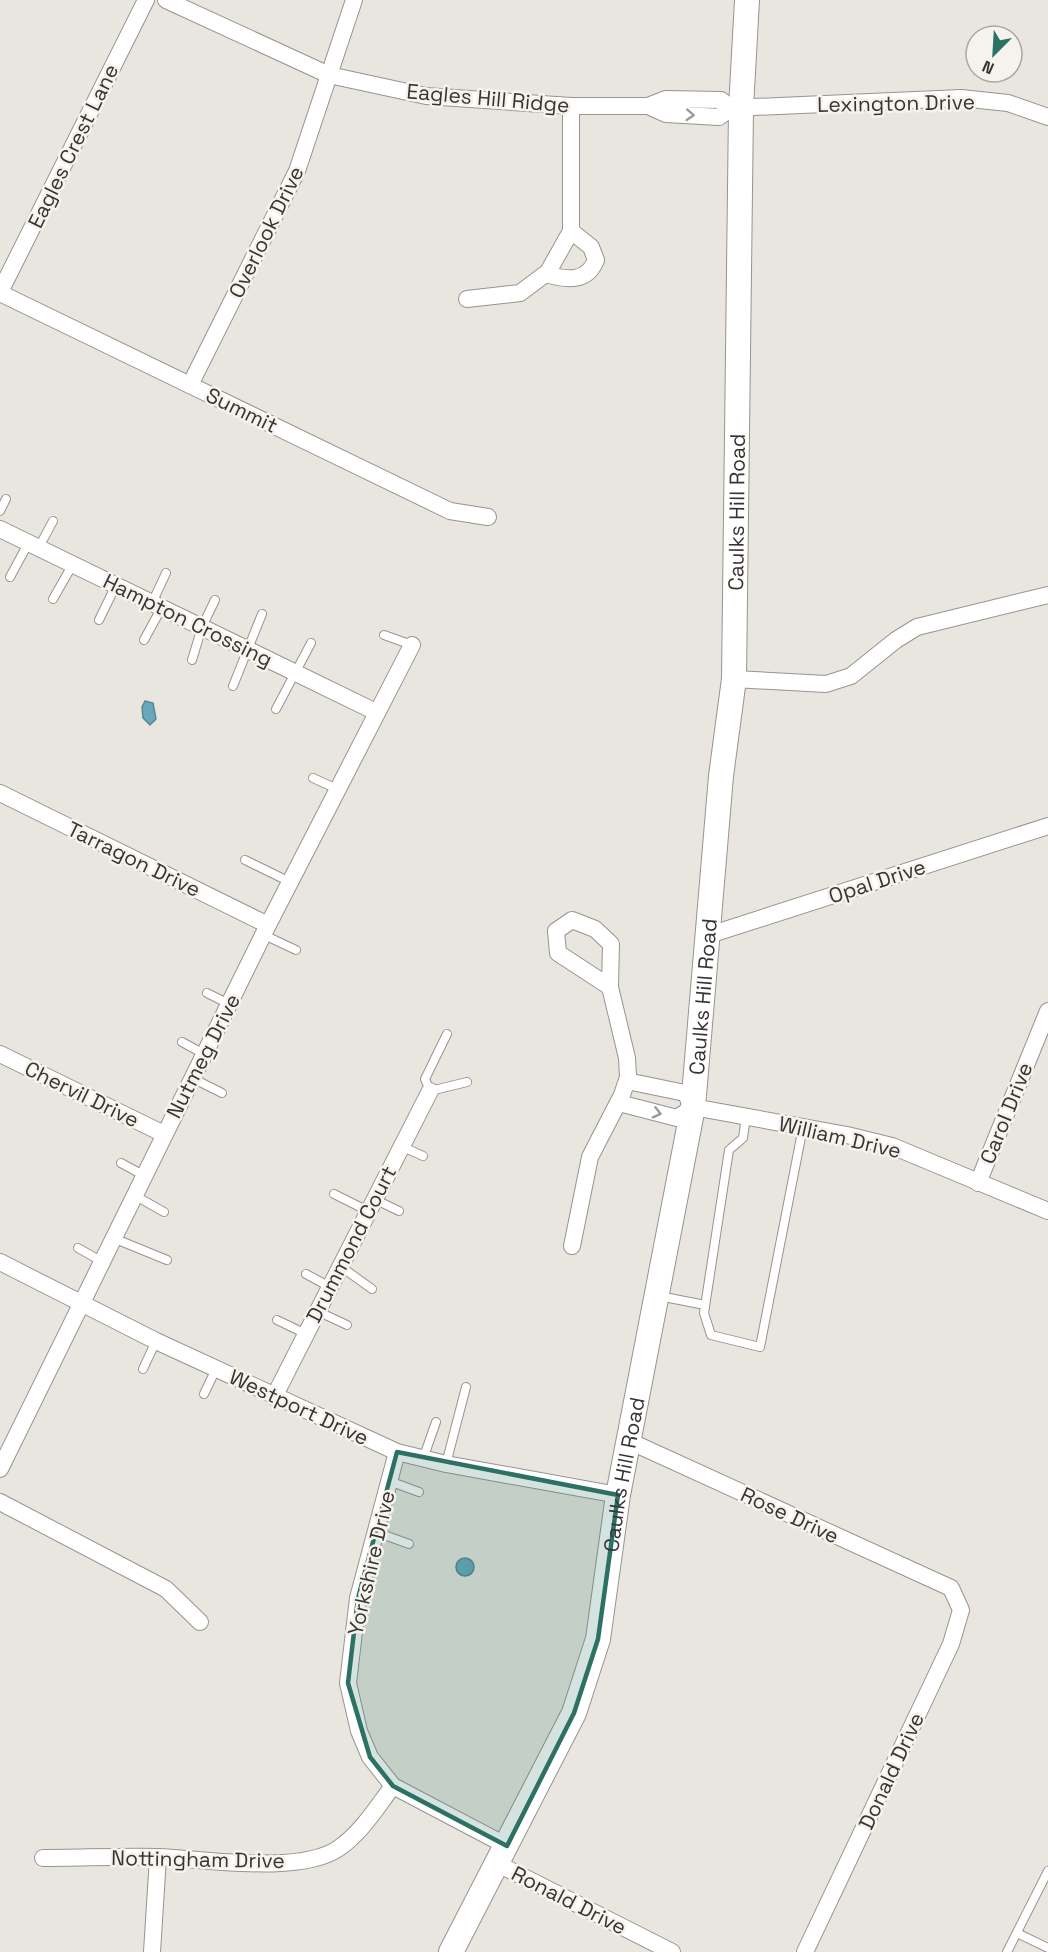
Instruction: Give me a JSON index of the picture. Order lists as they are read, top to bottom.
{
  "streets": {
    "main road": ["Caulks Hill Road"],
    "street": [
      "Eagles Hill Ridge",
      "Lexington Drive",
      "Eagles Crest Lane",
      "Overlook Drive",
      "Summit",
      "Hampton Crossing",
      "Tarragon Drive",
      "Opal Drive",
      "Nutmeg Drive",
      "Chervil Drive",
      "Carol Drive",
      "William Drive",
      "Drummond Court",
      "Westport Drive",
      "Rose Drive",
      "Yorkshire Drive",
      "Donald Drive",
      "Nottingham Drive",
      "Ronald Drive"
    ]
  },
  "crossings": [
    ["Eagles Hill Ridge", "Lexington Drive"],
    ["Eagles Hill Ridge", "Overlook Drive"],
    ["Eagles Hill Ridge", "Caulks Hill Road"],
    ["Lexington Drive", "Caulks Hill Road"],
    ["Eagles Crest Lane", "Summit"],
    ["Overlook Drive", "Summit"],
    ["Caulks Hill Road", "Opal Drive"],
    ["Caulks Hill Road", "William Drive"],
    ["Caulks Hill Road", "Westport Drive"],
    ["Caulks Hill Road", "Rose Drive"],
    ["Caulks Hill Road", "Yorkshire Drive"],
    ["Caulks Hill Road", "Ronald Drive"],
    ["Hampton Crossing", "Nutmeg Drive"],
    ["Tarragon Drive", "Nutmeg Drive"],
    ["Nutmeg Drive", "Chervil Drive"],
    ["Nutmeg Drive", "Westport Drive"],
    ["Carol Drive", "William Drive"],
    ["Drummond Court", "Westport Drive"],
    ["Westport Drive", "Yorkshire Drive"],
    ["Rose Drive", "Donald Drive"],
    ["Yorkshire Drive", "Nottingham Drive"],
    ["Yorkshire Drive", "Ronald Drive"]
  ],
  "north": "bottom left"
}
